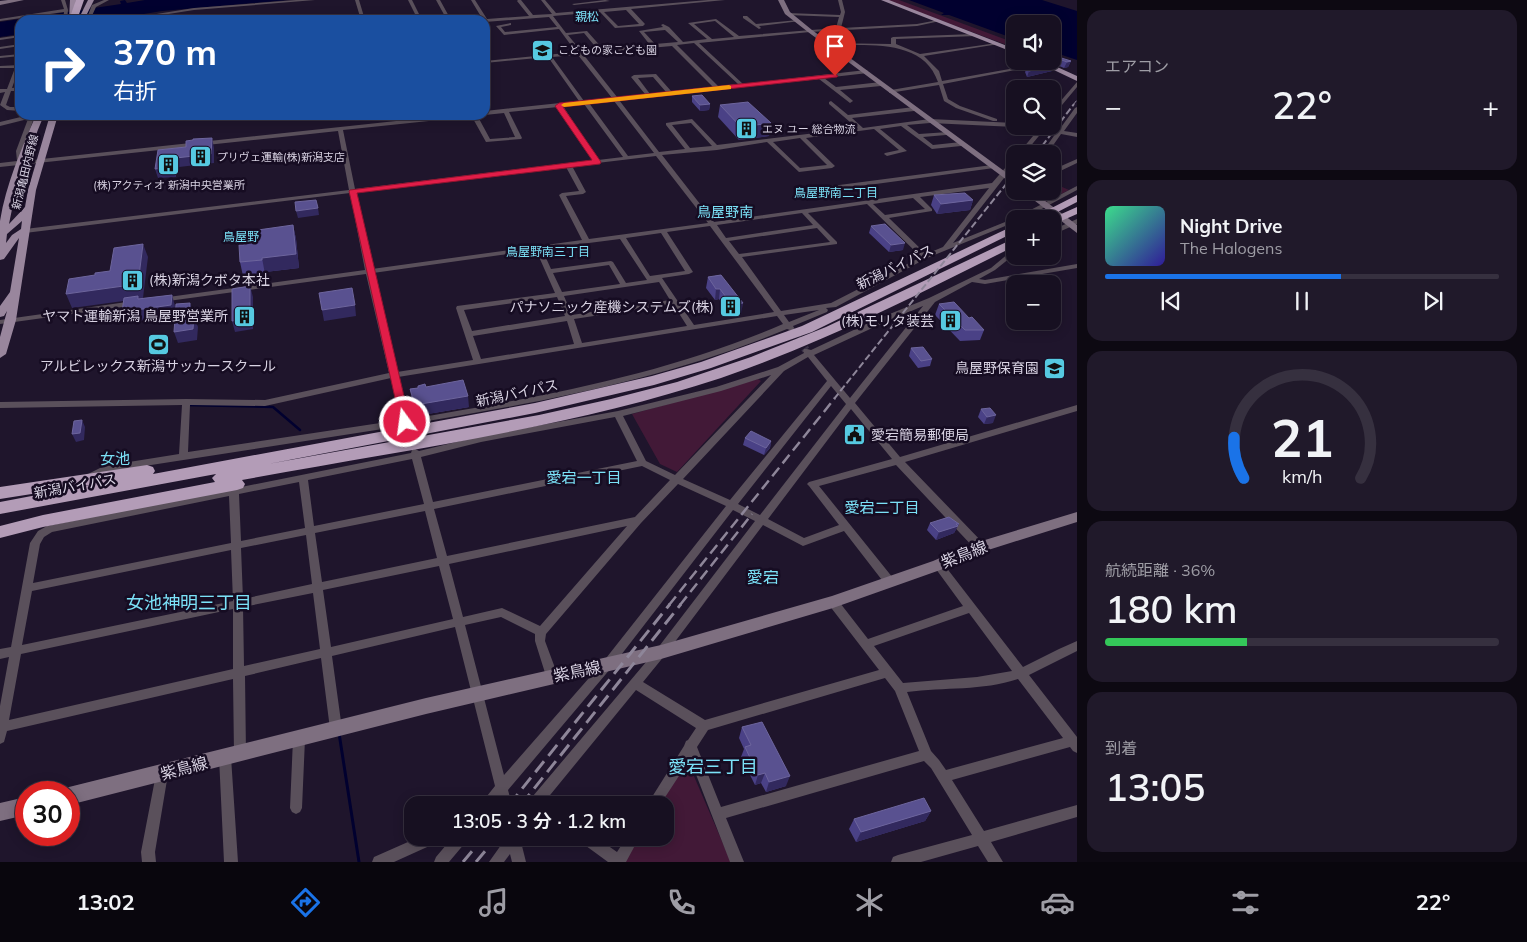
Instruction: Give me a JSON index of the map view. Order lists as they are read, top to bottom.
{
  "streets": {
    "highway": ["新潟バイパス"],
    "main road": ["新潟亀田内野線"],
    "street": ["紫鳥線"]
  },
  "districts": [
    "親松",
    "鳥屋野南二丁目",
    "鳥屋野南",
    "鳥屋野",
    "鳥屋野南三丁目",
    "女池",
    "愛宕一丁目",
    "愛宕二丁目",
    "愛宕",
    "女池神明三丁目",
    "愛宕三丁目"
  ],
  "places": {
    "school or university": ["こどもの家こども園", "鳥屋野保育園"],
    "building": [
      "エヌ ユー 総合物流",
      "プリヴェ運輸(株)新潟支店",
      "(株)アクティオ 新潟中央営業所",
      "(株)新潟クボタ本社",
      "パナソニック産機システムズ(株)",
      "ヤマト運輸新潟 鳥屋野営業所",
      "(株)モリタ装芸"
    ],
    "sports": ["アルビレックス新潟サッカースクール"],
    "public building": ["愛宕簡易郵便局"]
  },
  "page": {
    "tile": [
      "エアコン",
      ["航続距離 · 36%", "180 km"],
      ["到着", "13:05"]
    ],
    "map_buttons": ["+", "−"],
    "turn": ["370 m", "右折"],
    "heat": ["−", "22°", "+"],
    "song": ["Night Drive", "The Halogens"],
    "limit": "30",
    "trip": "13:05 · 3 分 · 1.2 km",
    "tabs": ["13:02", "22°"],
    "gauge": ["21", "km/h"]
  }
}
